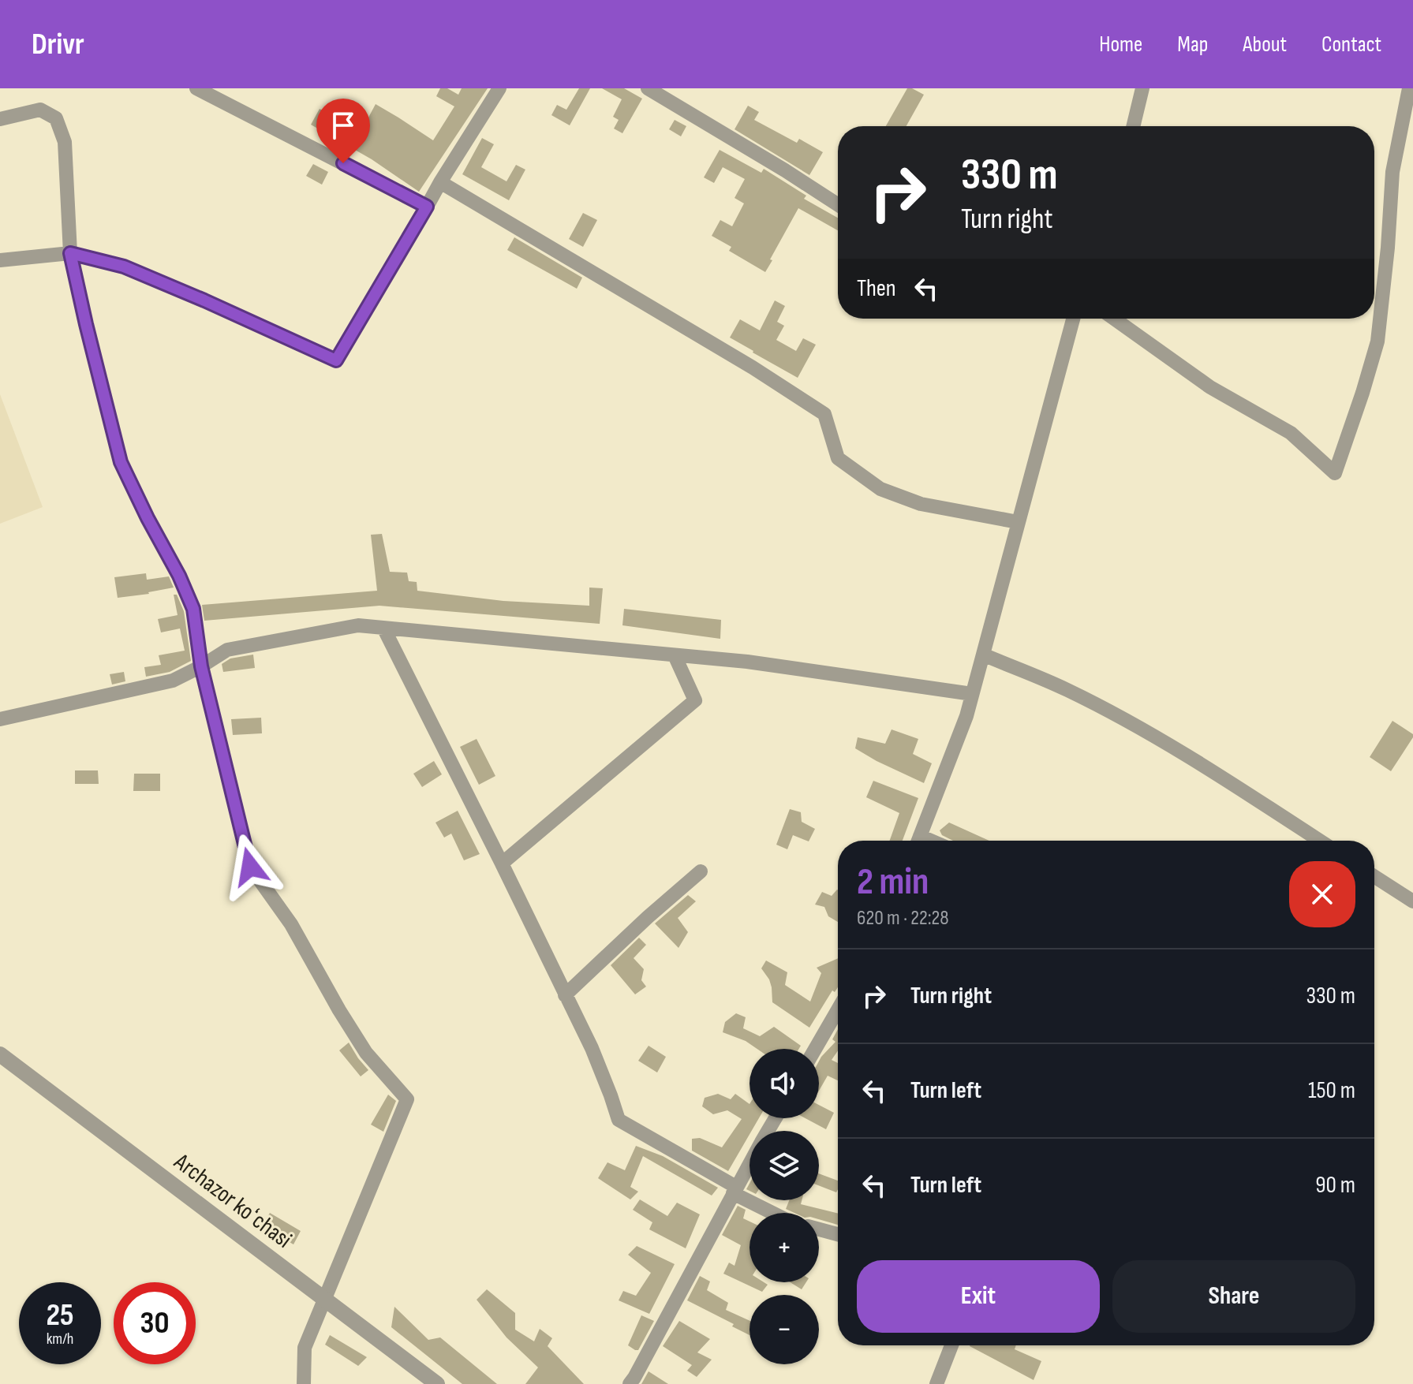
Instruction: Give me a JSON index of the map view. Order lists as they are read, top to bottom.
{
  "streets": {
    "street": ["Archazor koʻchasi"]
  },
  "page": {
    "header": "Drivr",
    "nav": [
      "Home",
      "Map",
      "About",
      "Contact"
    ],
    "turn": ["330 m", "Turn right"],
    "then": "Then",
    "heading": ["2 min", "620 m · 22:28"],
    "list": [
      {
        "name": "Turn right",
        "value": "330 m"
      },
      {
        "name": "Turn left",
        "value": "150 m"
      },
      {
        "name": "Turn left",
        "value": "90 m"
      }
    ],
    "map_buttons": ["+", "−"],
    "buttons": ["Exit", "Share"],
    "speed": "25 km/h",
    "limit": "30"
  }
}
